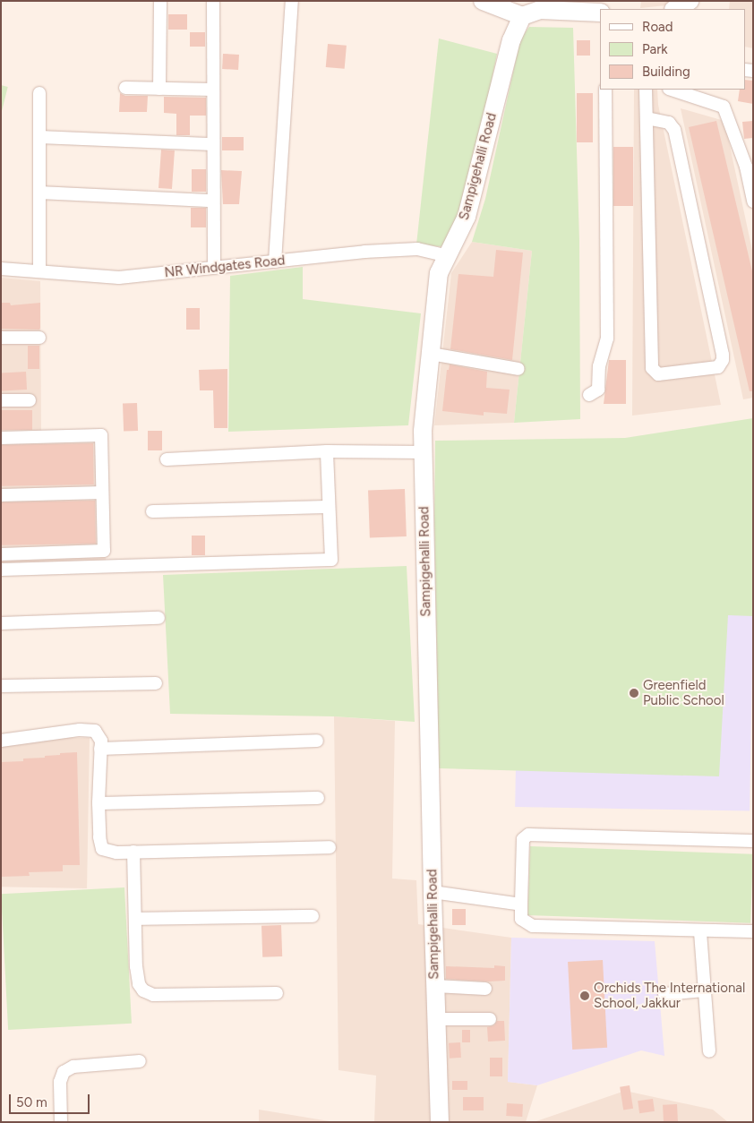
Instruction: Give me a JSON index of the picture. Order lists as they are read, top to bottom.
{
  "streets": {
    "street": ["Sampigehalli Road", "NR Windgates Road"]
  },
  "crossings": [
    ["Sampigehalli Road", "NR Windgates Road"]
  ],
  "places": ["Greenfield Public School", "Orchids The International School, Jakkur"],
  "legend": ["Road", "Park", "Building"],
  "scale_bar": "50 m"
}
